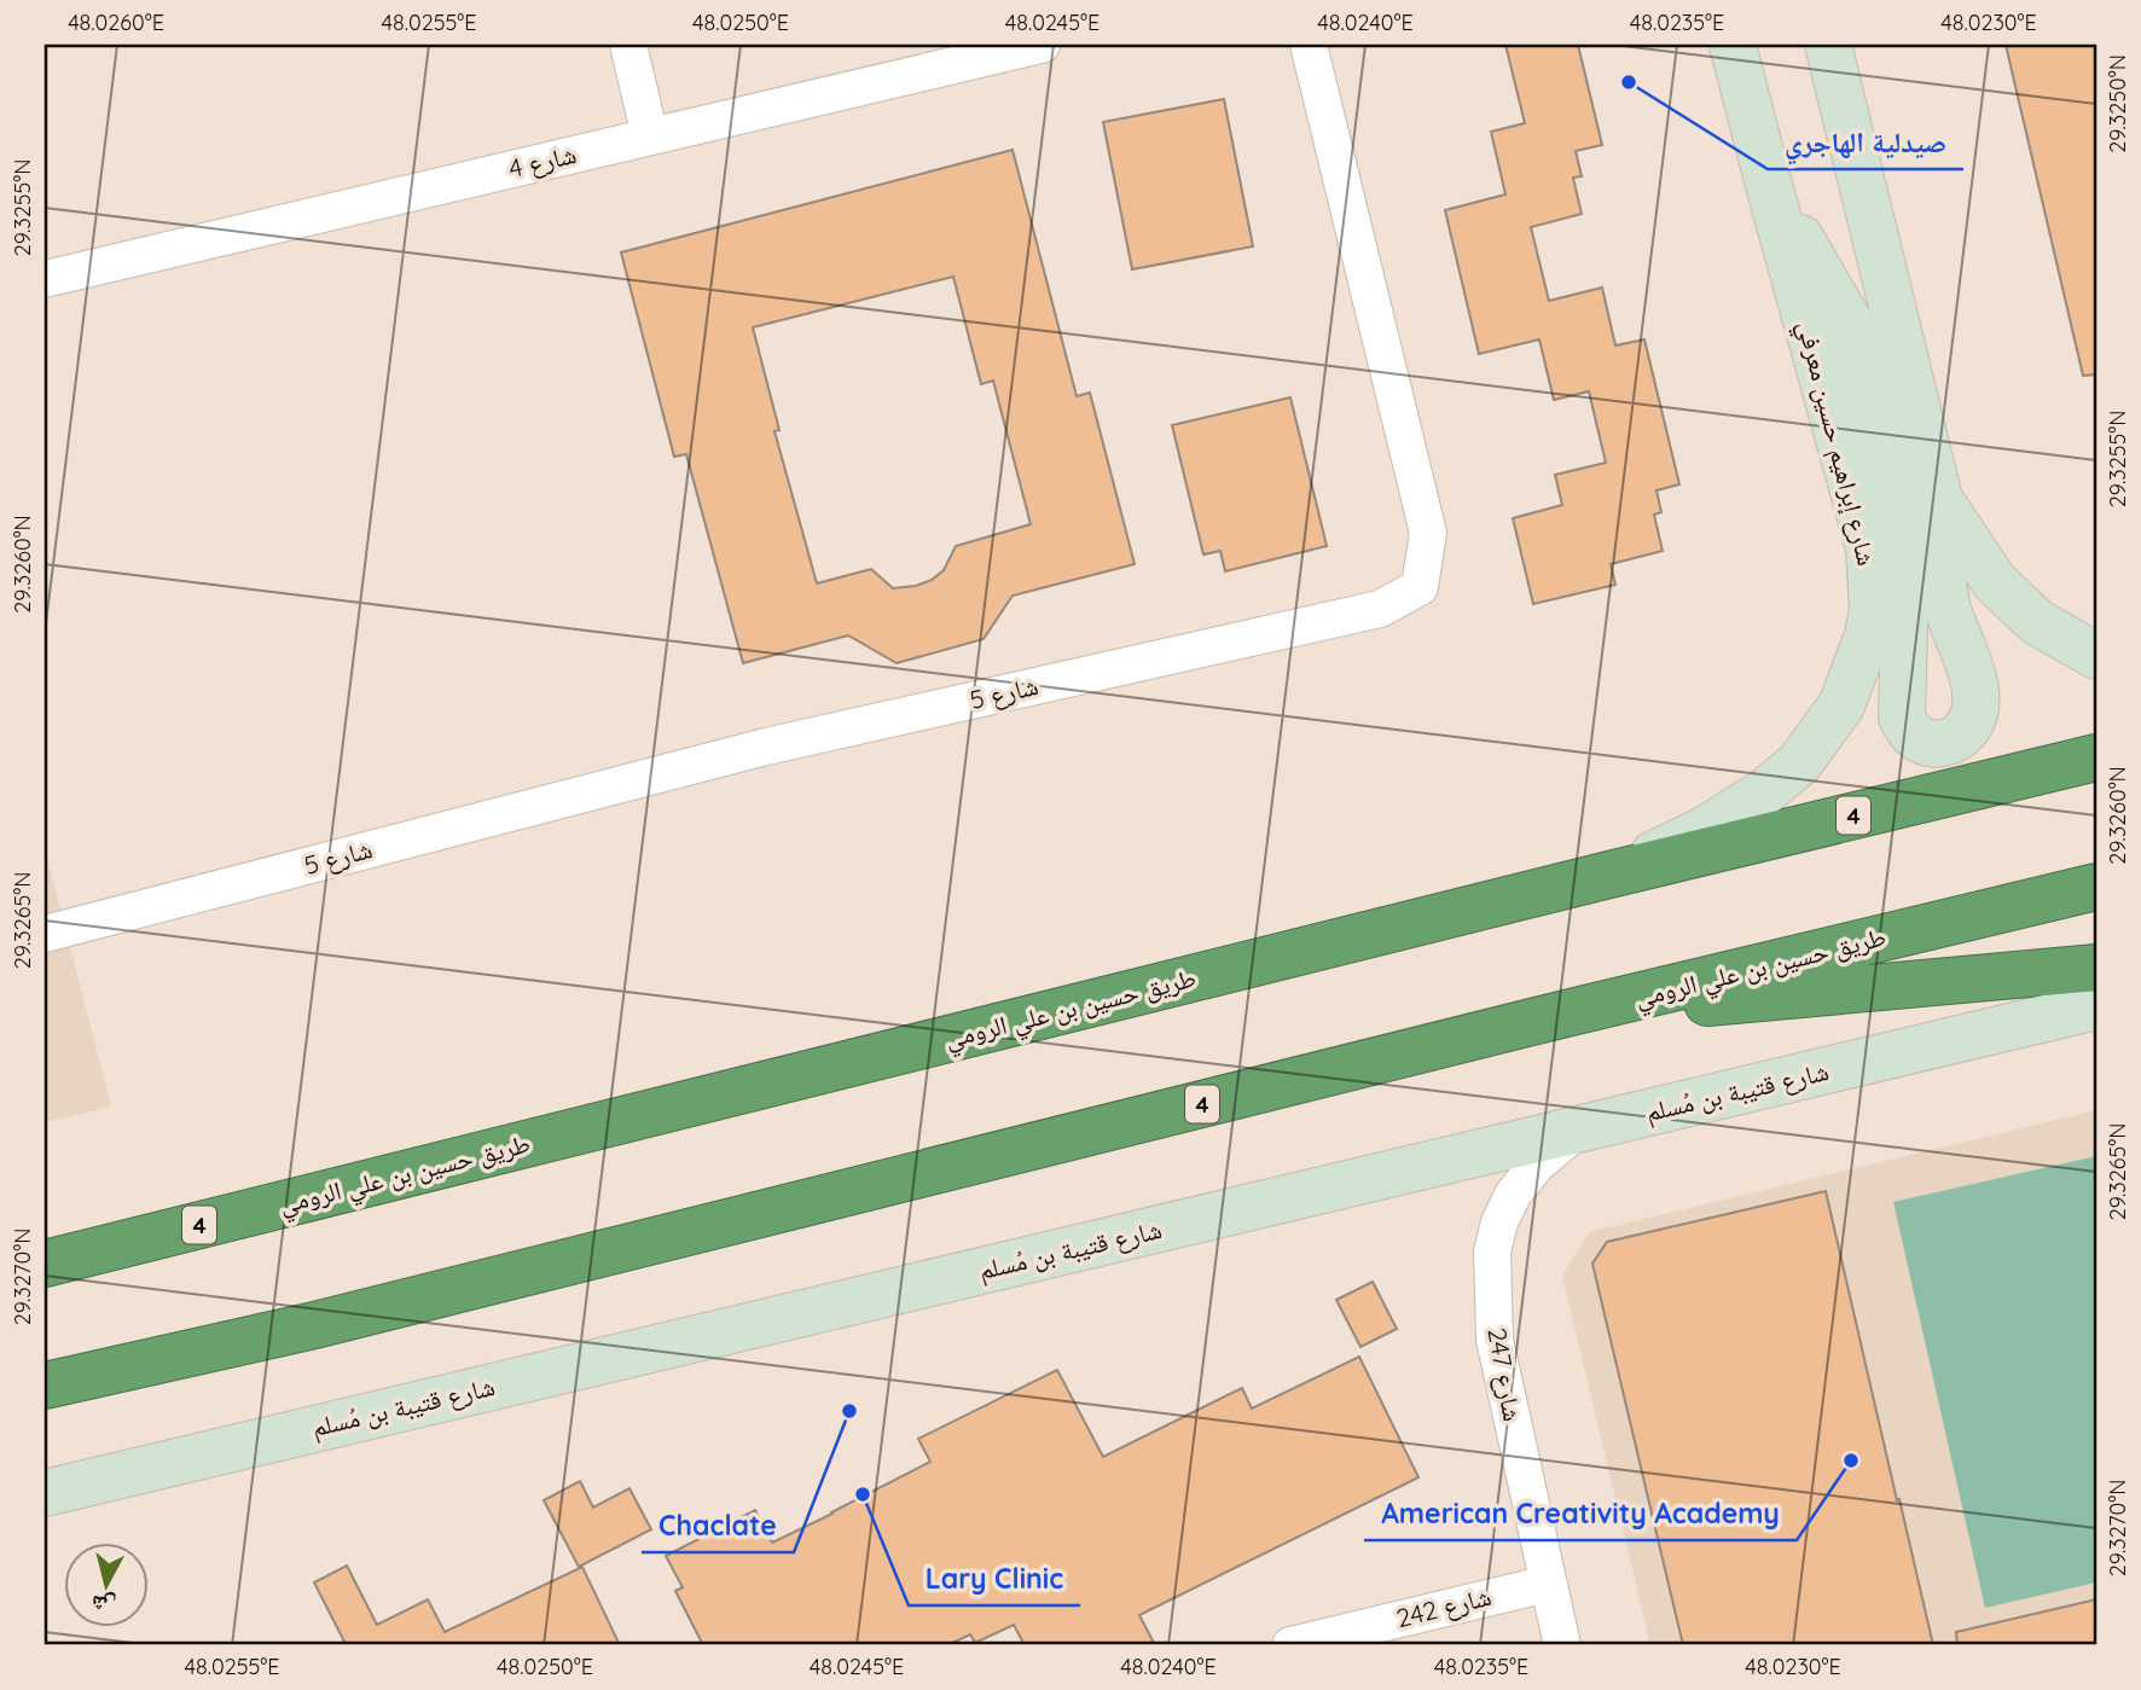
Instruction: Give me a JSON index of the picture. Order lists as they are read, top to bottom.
{
  "streets": {
    "highway": ["4", "طريق حسين بن علي الرومي"],
    "street": [
      "شارع 4",
      "شارع إبراهيم حسين معرفي",
      "شارع 5",
      "شارع قتيبة بن مُسلم",
      "شارع 247",
      "شارع 242"
    ]
  },
  "crossings": [
    ["شارع إبراهيم حسين معرفي", "طريق حسين بن علي الرومي"],
    ["شارع قتيبة بن مُسلم", "شارع 247"],
    ["شارع 247", "شارع 242"]
  ],
  "places": [
    "صيدلية الهاجري",
    "Chaclate",
    "American Creativity Academy",
    "Lary Clinic"
  ],
  "north": "bottom",
  "coordinates": [
    "48.0260°E",
    "48.0255°E",
    "48.0250°E",
    "48.0245°E",
    "48.0240°E",
    "48.0235°E",
    "48.0230°E",
    "29.3250°N",
    "29.3255°N",
    "29.3260°N",
    "29.3265°N",
    "29.3270°N"
  ]
}
